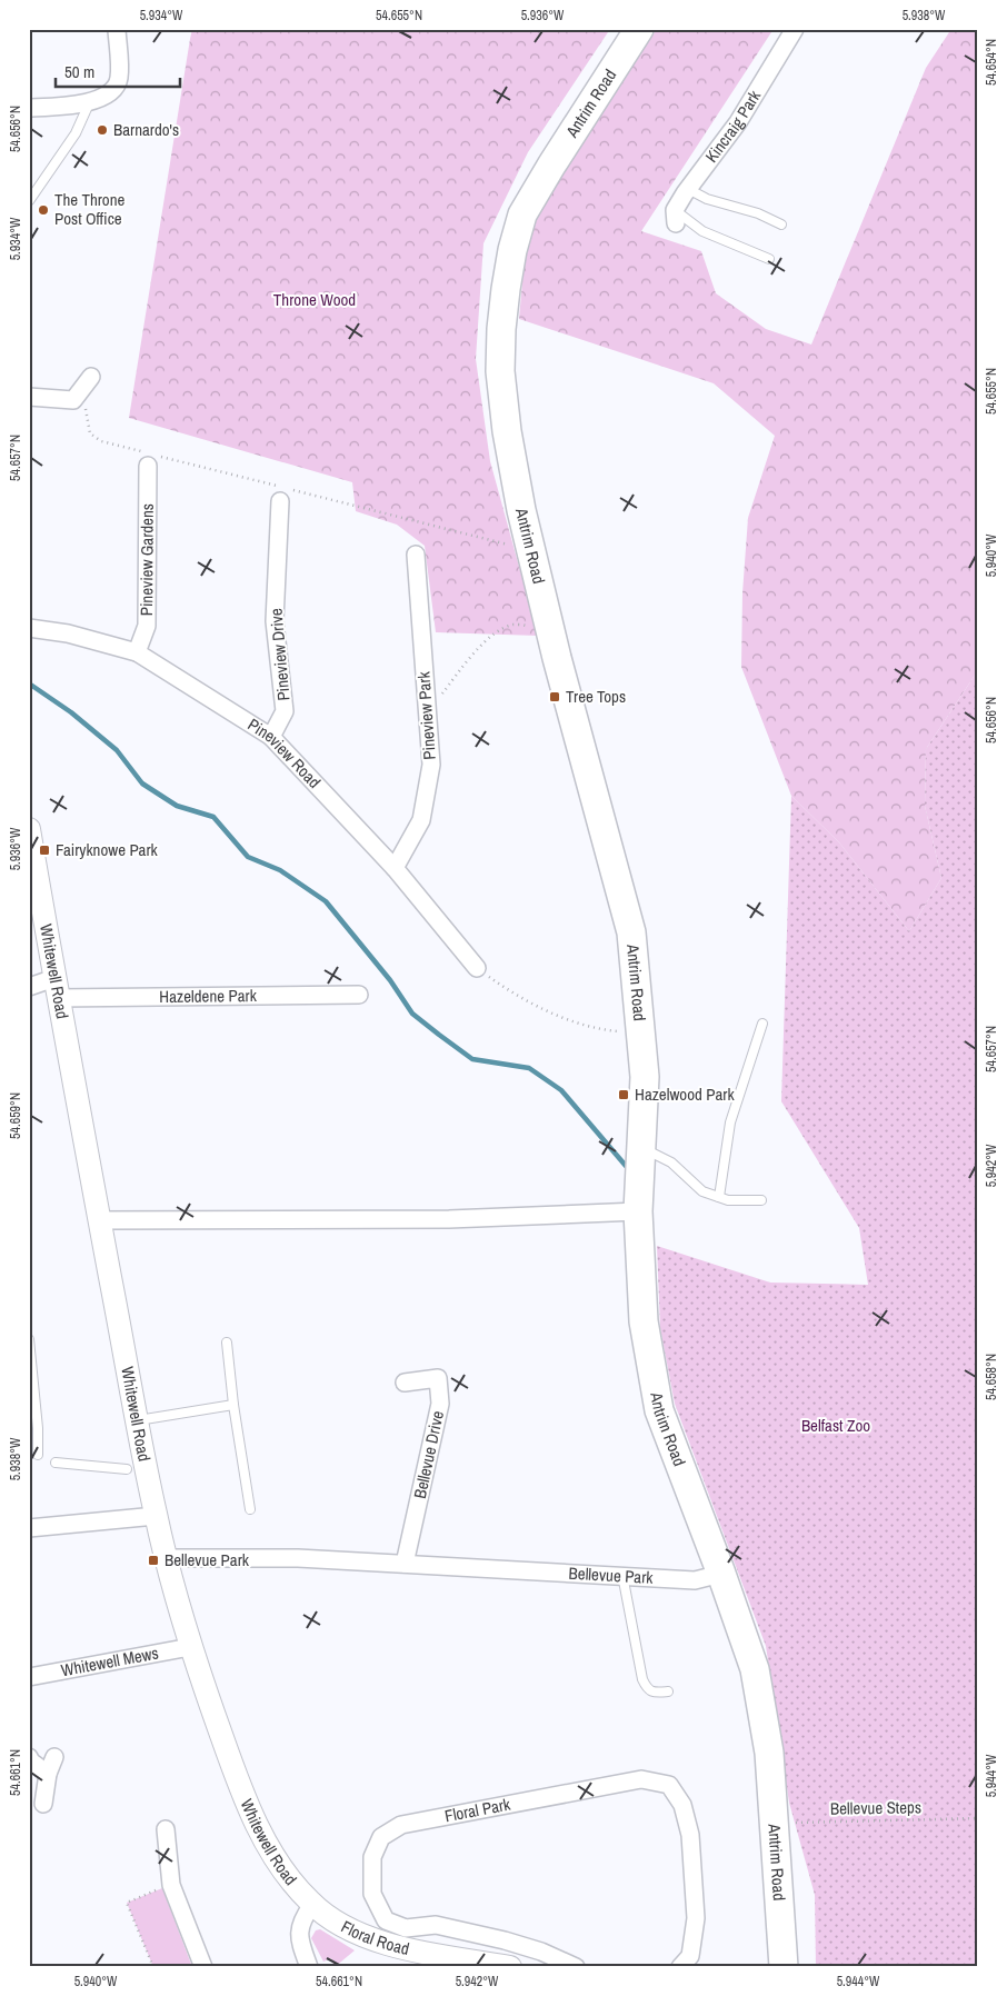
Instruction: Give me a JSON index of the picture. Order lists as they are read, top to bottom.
{
  "streets": {
    "main road": ["Antrim Road"],
    "street": [
      "Kincraig Park",
      "Pineview Gardens",
      "Pineview Drive",
      "Pineview Park",
      "Pineview Road",
      "Whitewell Road",
      "Hazeldene Park",
      "Bellevue Drive",
      "Bellevue Park",
      "Whitewell Mews",
      "Floral Park",
      "Floral Road"
    ],
    "path": ["Bellevue Steps"]
  },
  "crossings": [
    ["Antrim Road", "Bellevue Park"],
    ["Antrim Road", "Bellevue Steps"],
    ["Pineview Gardens", "Pineview Road"],
    ["Pineview Drive", "Pineview Road"],
    ["Pineview Park", "Pineview Road"],
    ["Whitewell Road", "Hazeldene Park"],
    ["Whitewell Road", "Bellevue Park"],
    ["Whitewell Road", "Whitewell Mews"],
    ["Whitewell Road", "Floral Road"],
    ["Bellevue Drive", "Bellevue Park"]
  ],
  "parks": ["Throne Wood", "Belfast Zoo"],
  "places": {
    "other": ["Barnardo's", "The Throne Post Office"],
    "transit": [
      "Tree Tops",
      "Fairyknowe Park",
      "Hazelwood Park",
      "Bellevue Park"
    ]
  },
  "scale_bar": "50 m",
  "coordinates": [
    "5.934°W",
    "54.655°N",
    "5.936°W",
    "5.938°W",
    "54.654°N",
    "54.656°N",
    "54.657°N",
    "5.940°W",
    "54.659°N",
    "5.942°W",
    "54.658°N",
    "54.661°N",
    "5.944°W"
  ]
}
